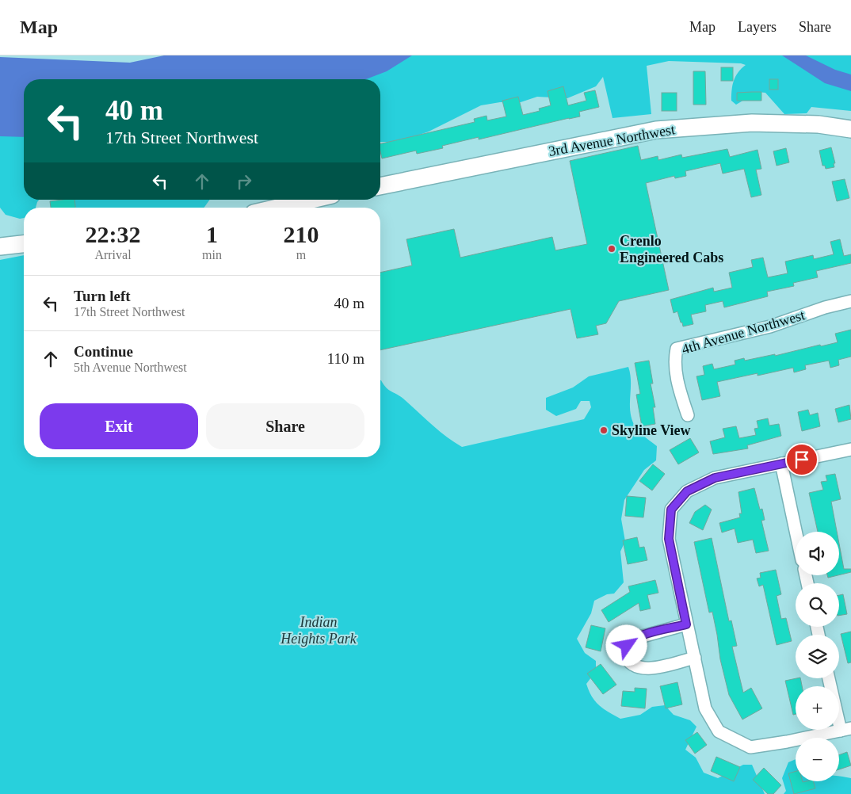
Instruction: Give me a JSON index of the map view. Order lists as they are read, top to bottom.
{
  "streets": {
    "main road": ["3rd Avenue Northwest"],
    "street": ["4th Avenue Northwest"]
  },
  "parks": ["Indian Heights Park"],
  "places": ["Crenlo Engineered Cabs", "Skyline View"],
  "page": {
    "header": "Map",
    "nav": ["Map", "Layers", "Share"],
    "turn": ["40 m", "17th Street Northwest"],
    "eta": [
      "22:32",
      "Arrival",
      "1",
      "min",
      "210",
      "m"
    ],
    "list": [
      {
        "name": "Turn left",
        "note": "17th Street Northwest",
        "value": "40 m"
      },
      {
        "name": "Continue",
        "note": "5th Avenue Northwest",
        "value": "110 m"
      }
    ],
    "buttons": ["Exit", "Share"],
    "map_buttons": ["+", "−"]
  }
}
